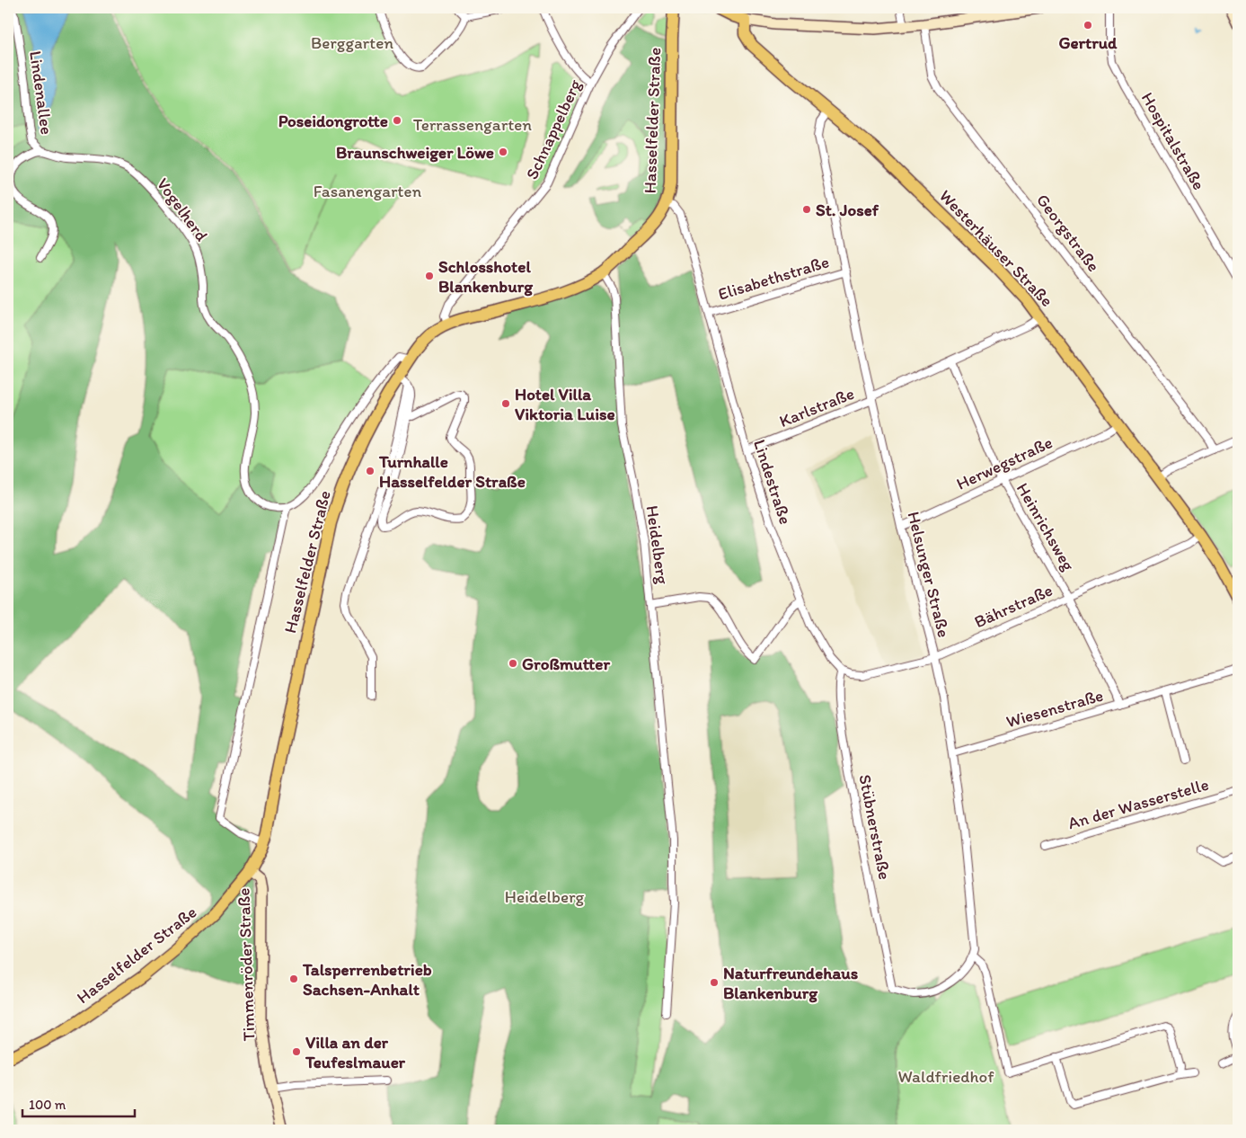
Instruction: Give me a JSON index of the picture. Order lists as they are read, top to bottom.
{
  "streets": {
    "main road": ["Hasselfelder Straße", "Westerhäuser Straße"],
    "street": [
      "Lindenallee",
      "Schnappelberg",
      "Hospitalstraße",
      "Vogelherd",
      "Georgstraße",
      "Elisabethstraße",
      "Karlstraße",
      "Herwegstraße",
      "Lindestraße",
      "Heinrichsweg",
      "Heidelberg",
      "Helsunger Straße",
      "Bährstraße",
      "Wiesenstraße",
      "An der Wasserstelle",
      "Stübnerstraße",
      "Timmenröder Straße"
    ]
  },
  "crossings": [
    ["Lindenallee", "Vogelherd"],
    ["Hasselfelder Straße", "Schnappelberg"],
    ["Hasselfelder Straße", "Vogelherd"],
    ["Hasselfelder Straße", "Lindestraße"],
    ["Hasselfelder Straße", "Heidelberg"],
    ["Hasselfelder Straße", "Timmenröder Straße"],
    ["Westerhäuser Straße", "Karlstraße"],
    ["Westerhäuser Straße", "Herwegstraße"],
    ["Westerhäuser Straße", "Helsunger Straße"],
    ["Westerhäuser Straße", "Bährstraße"],
    ["Elisabethstraße", "Lindestraße"],
    ["Elisabethstraße", "Helsunger Straße"],
    ["Karlstraße", "Lindestraße"],
    ["Karlstraße", "Heinrichsweg"],
    ["Karlstraße", "Helsunger Straße"],
    ["Herwegstraße", "Heinrichsweg"],
    ["Herwegstraße", "Helsunger Straße"],
    ["Lindestraße", "Stübnerstraße"],
    ["Heinrichsweg", "Bährstraße"],
    ["Heinrichsweg", "Wiesenstraße"],
    ["Helsunger Straße", "Bährstraße"],
    ["Helsunger Straße", "Wiesenstraße"],
    ["Helsunger Straße", "Stübnerstraße"]
  ],
  "parks": [
    "Berggarten",
    "Terrassengarten",
    "Fasanengarten",
    "Heidelberg",
    "Waldfriedhof"
  ],
  "places": [
    "Gertrud",
    "Poseidongrotte",
    "Braunschweiger Löwe",
    "St. Josef",
    "Schlosshotel Blankenburg",
    "Hotel Villa Viktoria Luise",
    "Turnhalle Hasselfelder Straße",
    "Großmutter",
    "Talsperrenbetrieb Sachsen-Anhalt",
    "Naturfreundehaus Blankenburg",
    "Villa an der Teufeslmauer"
  ],
  "scale_bar": "100 m"
}
